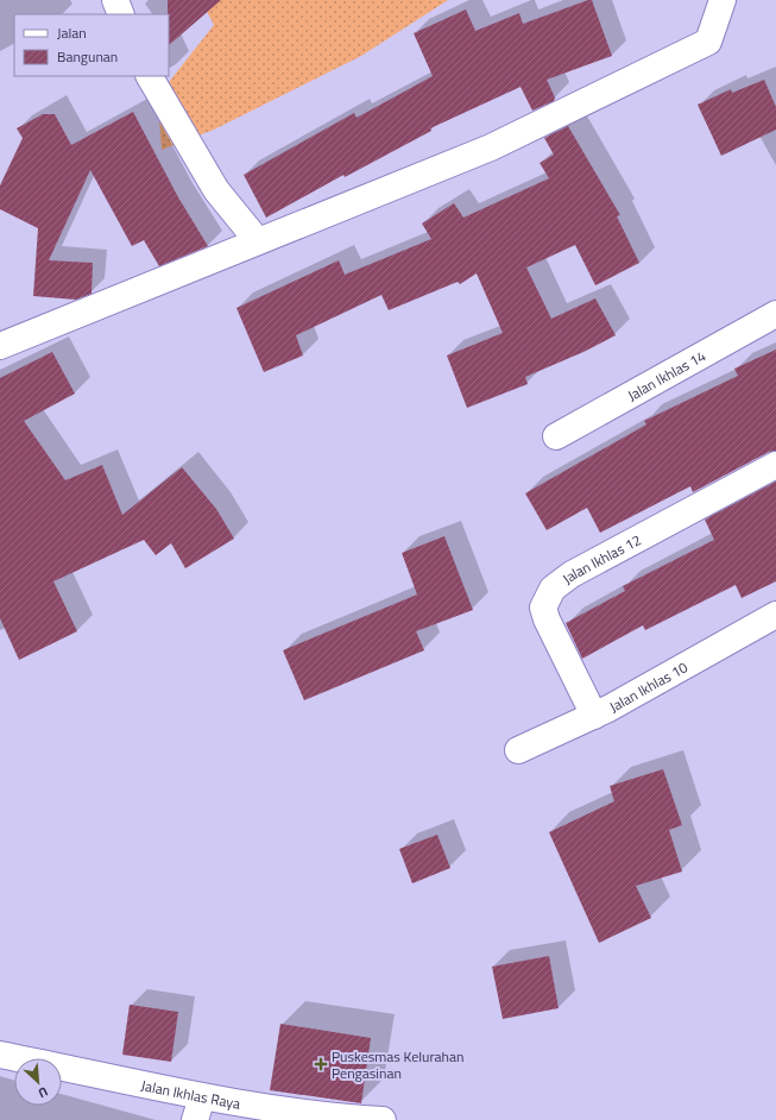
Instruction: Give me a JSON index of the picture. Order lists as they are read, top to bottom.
{
  "streets": {
    "street": [
      "Jalan Ikhlas 14",
      "Jalan Ikhlas 12",
      "Jalan Ikhlas 10",
      "Jalan Ikhlas Raya"
    ]
  },
  "crossings": [
    ["Jalan Ikhlas 12", "Jalan Ikhlas 10"]
  ],
  "places": {
    "health": ["Puskesmas Kelurahan Pengasinan"]
  },
  "legend": ["Jalan", "Bangunan"],
  "north": "bottom right"
}
